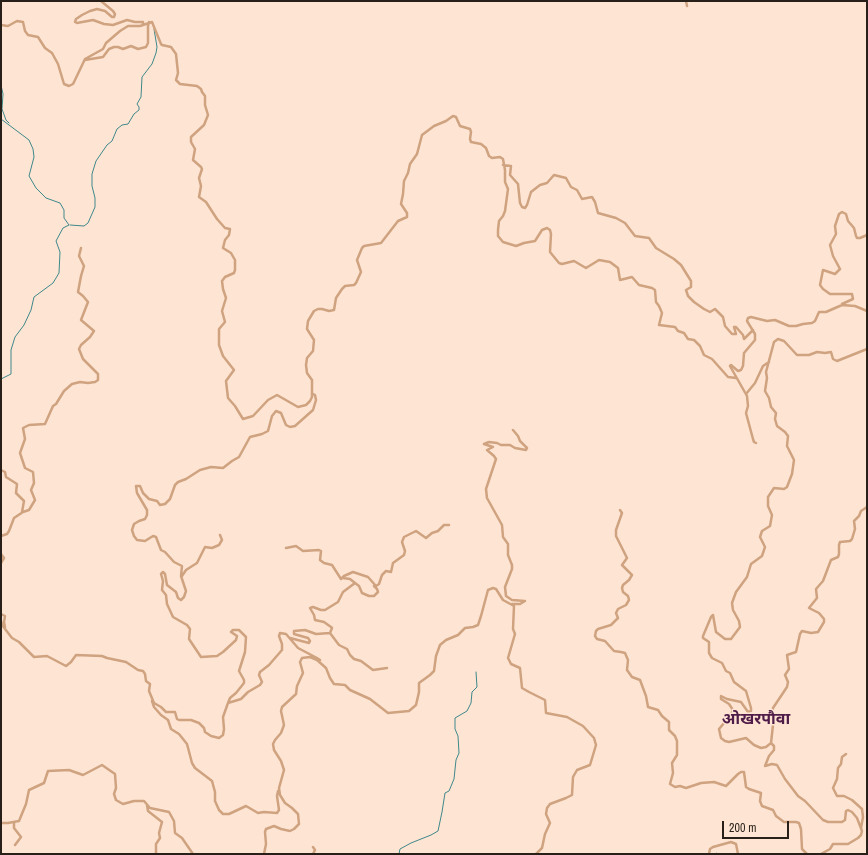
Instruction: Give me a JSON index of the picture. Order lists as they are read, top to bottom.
{
  "districts": ["ओखरपौवा"],
  "scale_bar": "200 m"
}
